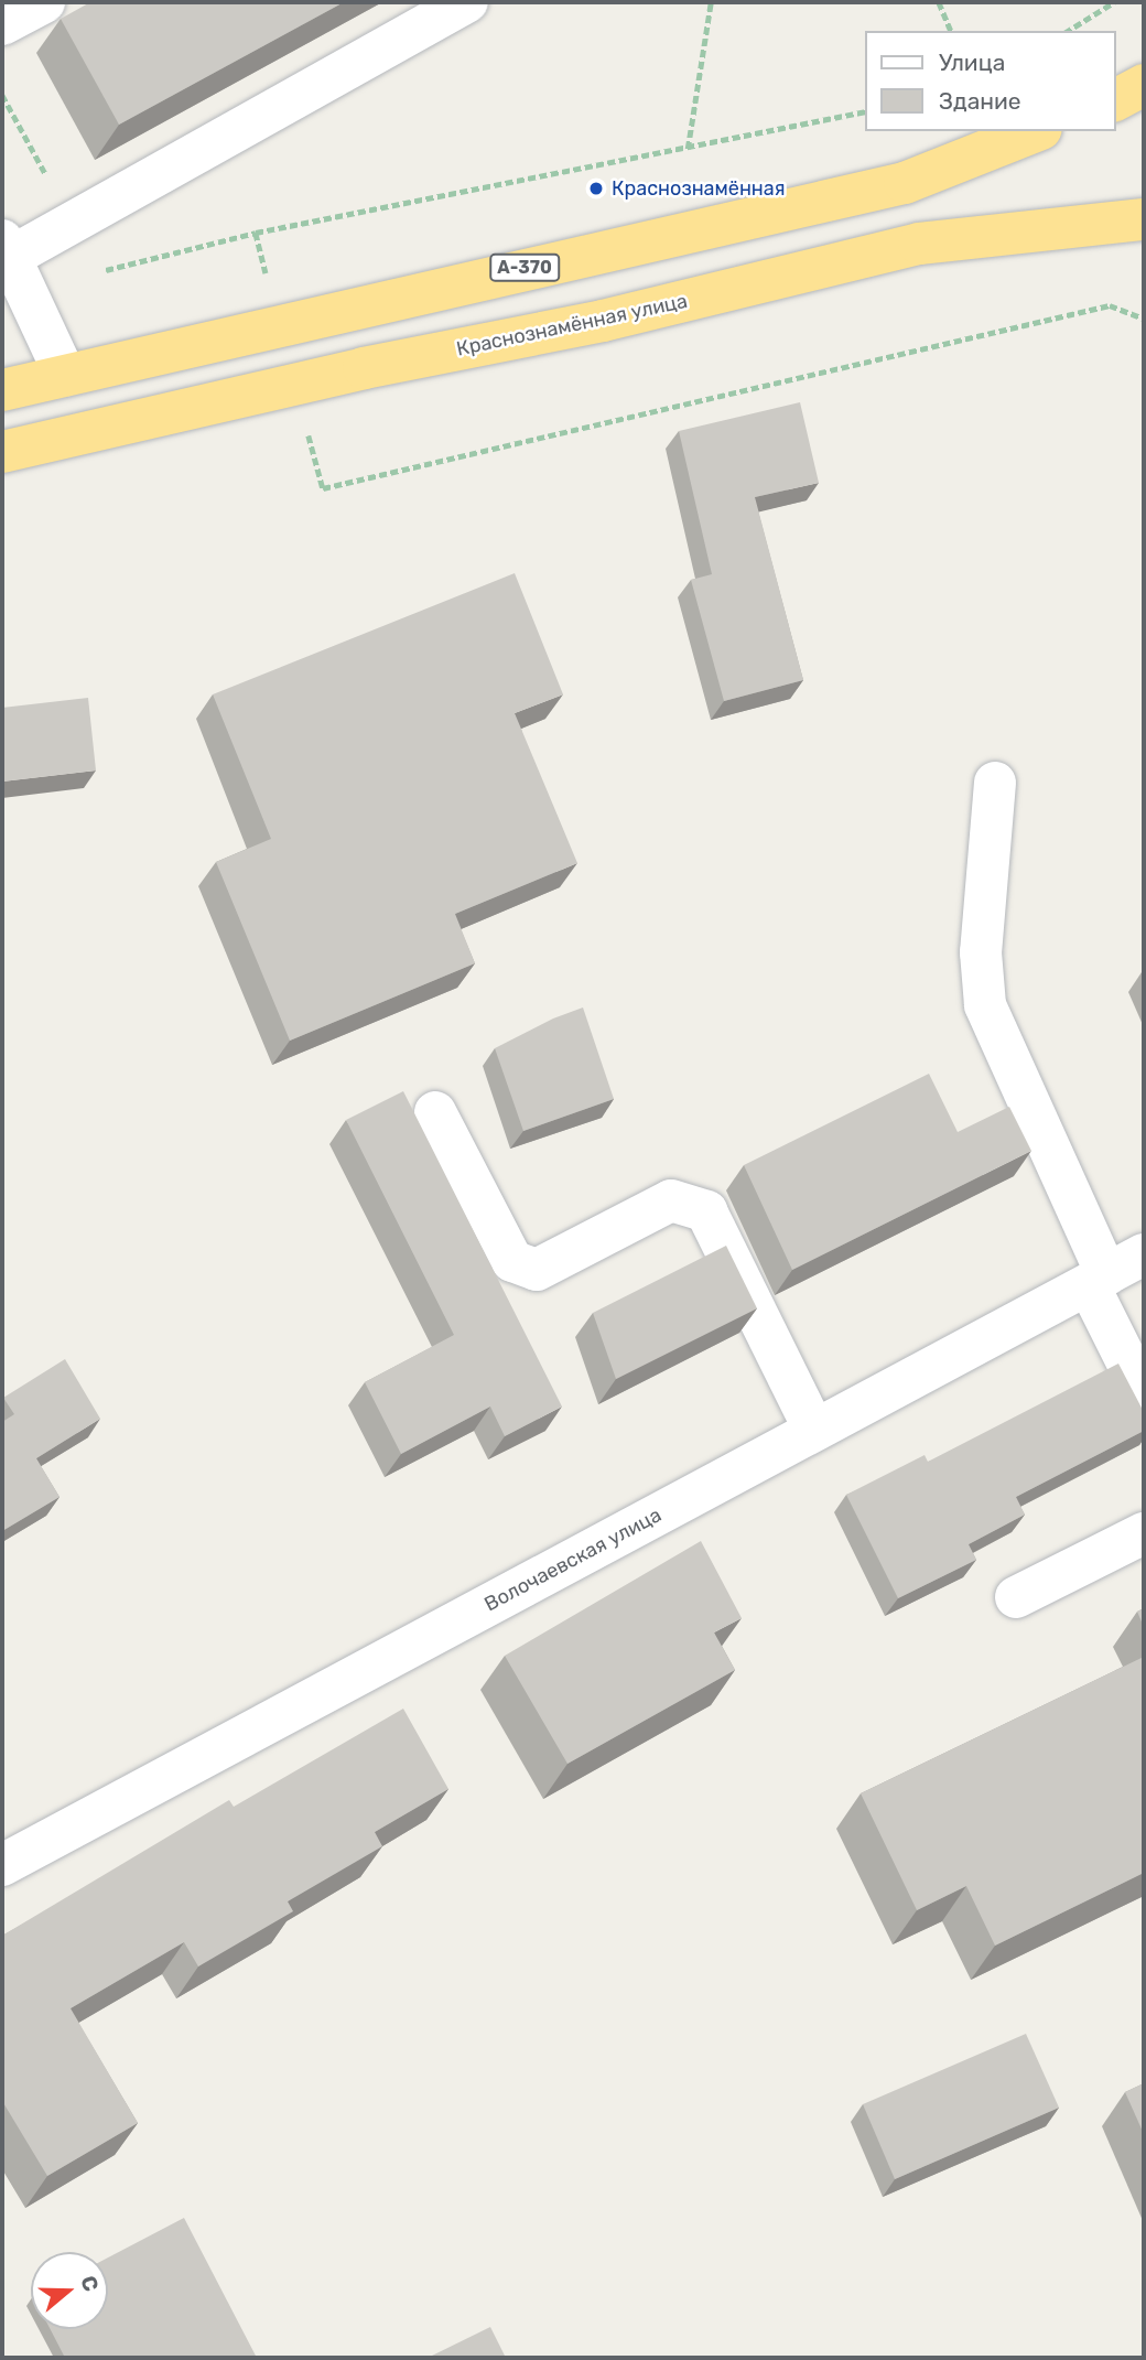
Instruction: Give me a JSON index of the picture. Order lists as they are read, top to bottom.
{
  "streets": {
    "highway": ["А-370", "Краснознамённая улица"],
    "street": ["Волочаевская улица"]
  },
  "places": ["Краснознамённая"],
  "legend": ["Улица", "Здание"],
  "north": "right"
}
